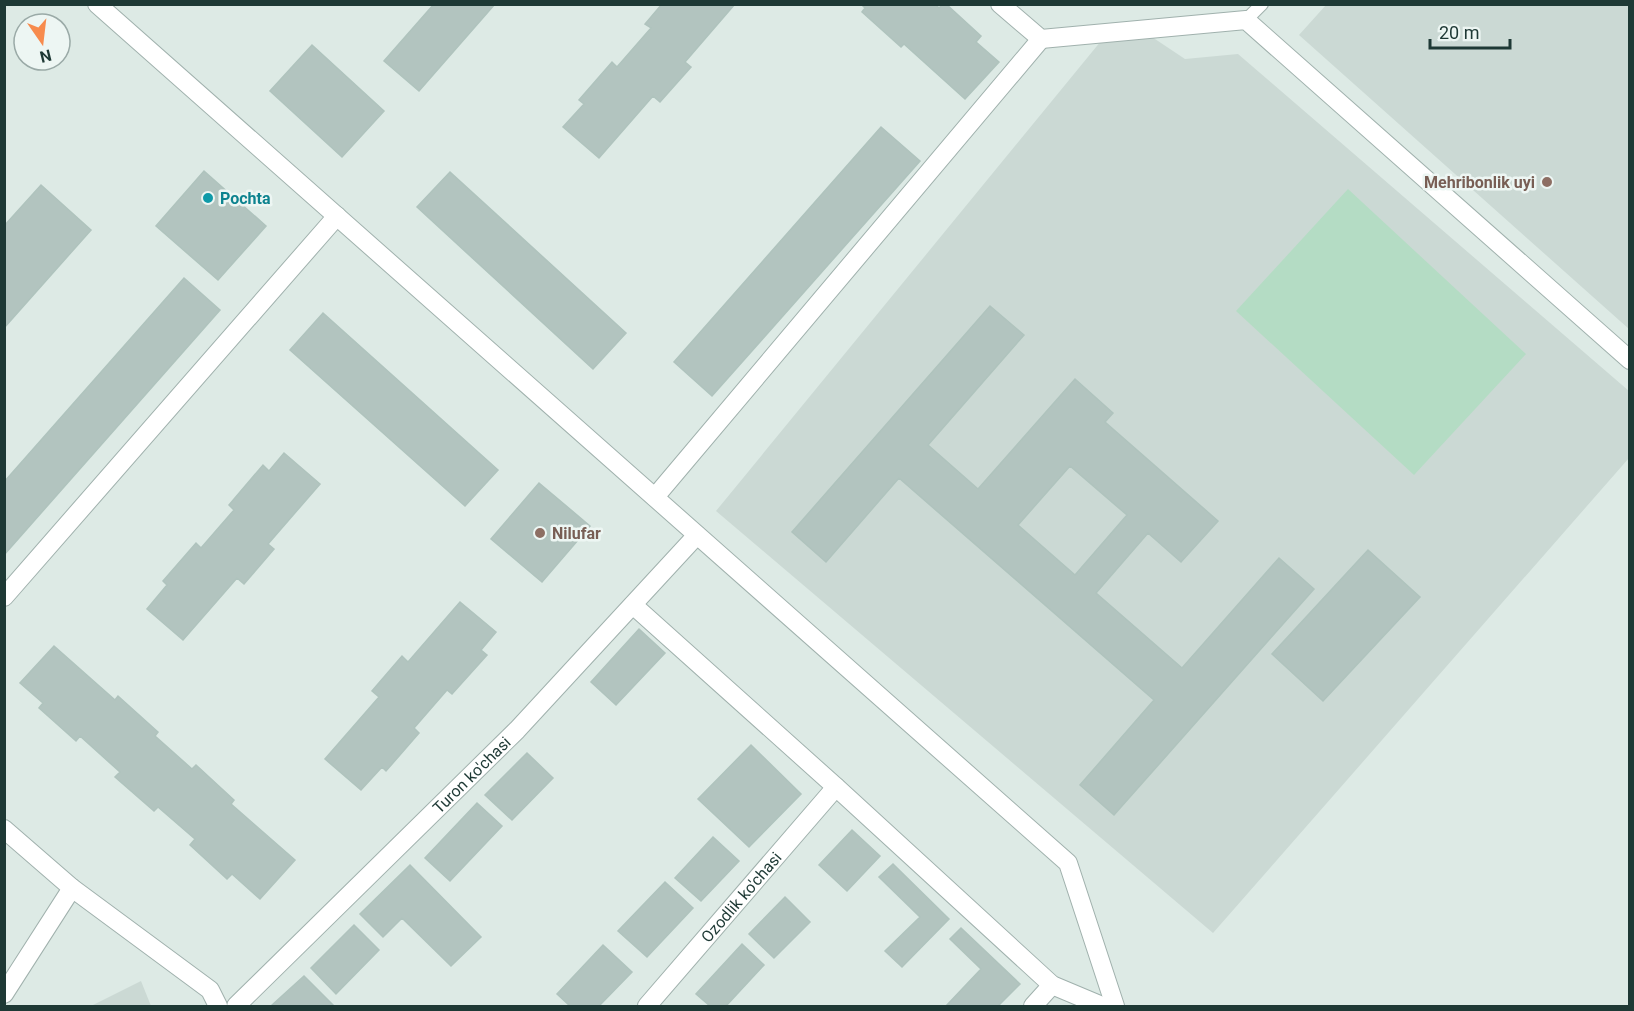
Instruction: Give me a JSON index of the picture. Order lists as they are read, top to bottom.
{
  "streets": {
    "street": ["Turon ko'chasi", "Ozodlik ko'chasi"]
  },
  "places": ["Mehribonlik uyi", "Pochta", "Nilufar"],
  "scale_bar": "20 m",
  "north": "bottom"
}
